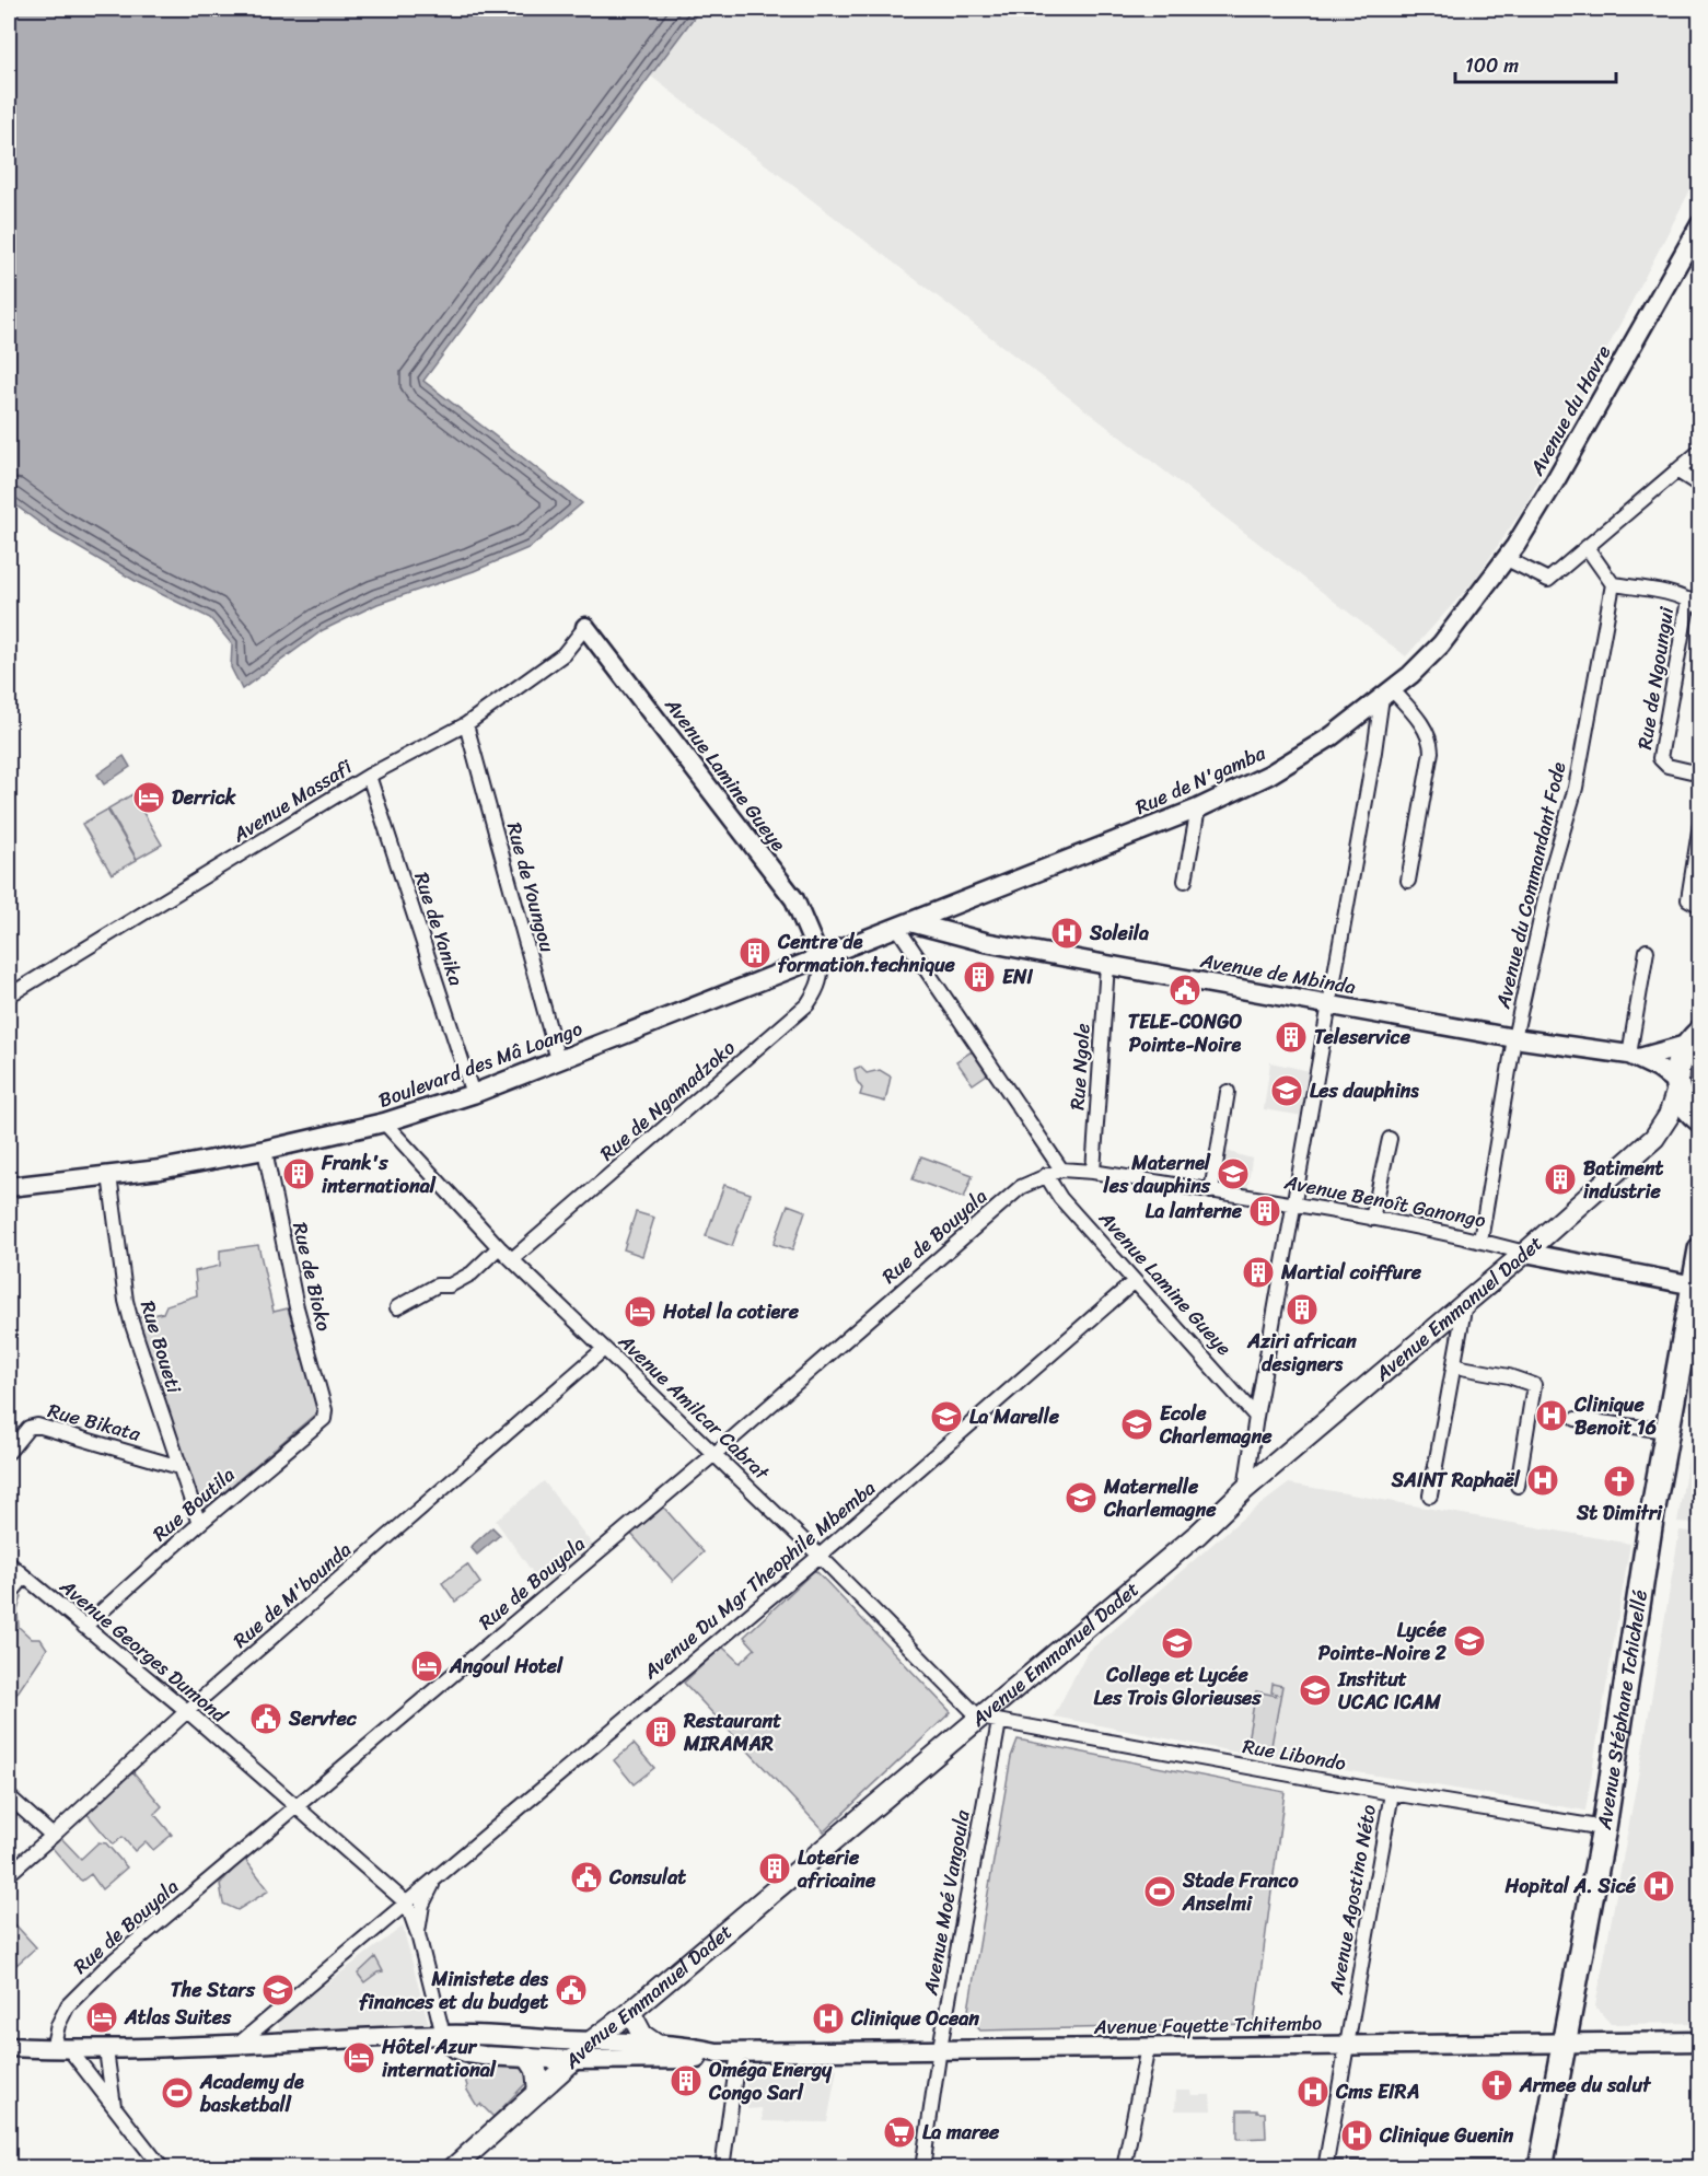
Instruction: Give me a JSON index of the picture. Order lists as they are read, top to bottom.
{
  "streets": {
    "highway": ["Avenue Stéphane Tchichellé"],
    "main road": ["Avenue Emmanuel Dadet"],
    "street": [
      "Avenue du Havre",
      "Rue de Ngoungui",
      "Avenue Lamine Gueye",
      "Rue de N'gamba",
      "Avenue Massafi",
      "Avenue du Commandant Fode",
      "Rue de Youngou",
      "Rue de Yanika",
      "Avenue de Mbinda",
      "Boulevard des Mâ Loango",
      "Rue Ngole",
      "Rue de Ngamadzoko",
      "Avenue Benoît Ganongo",
      "Rue de Bouyala",
      "Rue de Bioko",
      "Rue Boueti",
      "Avenue Amilcar Cabrat",
      "Rue Bikata",
      "Rue Boutila",
      "Avenue Du Mgr Theophile Mbemba",
      "Rue de M'bounda",
      "Avenue Georges Dumond",
      "Rue Libondo",
      "Avenue Agostino Néto",
      "Avenue Moé Vangoula",
      "Avenue Fayette Tchitembo"
    ]
  },
  "crossings": [
    ["Avenue du Havre", "Rue de N'gamba"],
    ["Avenue Lamine Gueye", "Avenue Massafi"],
    ["Avenue Lamine Gueye", "Boulevard des Mâ Loango"],
    ["Avenue Lamine Gueye", "Rue de Ngamadzoko"],
    ["Avenue Lamine Gueye", "Rue de Bouyala"],
    ["Avenue Lamine Gueye", "Avenue Du Mgr Theophile Mbemba"],
    ["Rue de N'gamba", "Avenue de Mbinda"],
    ["Rue de N'gamba", "Boulevard des Mâ Loango"],
    ["Avenue Massafi", "Rue de Youngou"],
    ["Avenue Massafi", "Rue de Yanika"],
    ["Avenue du Commandant Fode", "Avenue de Mbinda"],
    ["Avenue du Commandant Fode", "Avenue Benoît Ganongo"],
    ["Rue de Youngou", "Boulevard des Mâ Loango"],
    ["Rue de Yanika", "Boulevard des Mâ Loango"],
    ["Avenue de Mbinda", "Boulevard des Mâ Loango"],
    ["Avenue de Mbinda", "Rue Ngole"],
    ["Avenue de Mbinda", "Avenue Emmanuel Dadet"],
    ["Boulevard des Mâ Loango", "Rue de Ngamadzoko"],
    ["Boulevard des Mâ Loango", "Rue de Bioko"],
    ["Boulevard des Mâ Loango", "Rue Boueti"],
    ["Boulevard des Mâ Loango", "Avenue Amilcar Cabrat"],
    ["Rue Ngole", "Avenue Benoît Ganongo"],
    ["Rue de Ngamadzoko", "Avenue Amilcar Cabrat"],
    ["Avenue Benoît Ganongo", "Rue de Bouyala"],
    ["Avenue Benoît Ganongo", "Avenue Emmanuel Dadet"],
    ["Avenue Benoît Ganongo", "Avenue Stéphane Tchichellé"],
    ["Rue de Bouyala", "Avenue Amilcar Cabrat"],
    ["Rue de Bouyala", "Avenue Georges Dumond"],
    ["Rue de Bouyala", "Avenue Fayette Tchitembo"],
    ["Rue de Bioko", "Rue Boutila"],
    ["Avenue Emmanuel Dadet", "Avenue Amilcar Cabrat"],
    ["Avenue Emmanuel Dadet", "Rue Libondo"],
    ["Avenue Emmanuel Dadet", "Avenue Fayette Tchitembo"],
    ["Rue Boueti", "Rue Bikata"],
    ["Rue Boueti", "Rue Boutila"],
    ["Avenue Amilcar Cabrat", "Avenue Du Mgr Theophile Mbemba"],
    ["Avenue Amilcar Cabrat", "Rue de M'bounda"],
    ["Avenue Amilcar Cabrat", "Rue Libondo"],
    ["Rue Boutila", "Avenue Georges Dumond"],
    ["Avenue Du Mgr Theophile Mbemba", "Avenue Georges Dumond"],
    ["Rue de M'bounda", "Avenue Georges Dumond"],
    ["Avenue Georges Dumond", "Avenue Fayette Tchitembo"],
    ["Avenue Stéphane Tchichellé", "Rue Libondo"],
    ["Avenue Stéphane Tchichellé", "Avenue Fayette Tchitembo"],
    ["Rue Libondo", "Avenue Agostino Néto"],
    ["Rue Libondo", "Avenue Moé Vangoula"],
    ["Avenue Agostino Néto", "Avenue Fayette Tchitembo"],
    ["Avenue Moé Vangoula", "Avenue Fayette Tchitembo"]
  ],
  "places": {
    "hotel": [
      "Derrick",
      "Hotel la cotiere",
      "Angoul Hotel",
      "Atlas Suites",
      "Hôtel Azur international"
    ],
    "hospital": [
      "Soleila",
      "Clinique Benoit 16",
      "SAINT Raphaël",
      "Hopital A. Sicé",
      "Clinique Ocean",
      "Cms EIRA",
      "Clinique Guenin"
    ],
    "building": [
      "Centre de formation.technique",
      "ENI",
      "Teleservice",
      "Frank's international",
      "Batiment industrie",
      "La lanterne",
      "Martial coiffure",
      "Aziri african designers",
      "Restaurant MIRAMAR",
      "Loterie africaine",
      "Oméga Energy Congo Sarl"
    ],
    "public building": [
      "TELE-CONGO Pointe-Noire",
      "Servtec",
      "Consulat",
      "Ministete des finances et du budget"
    ],
    "school or university": [
      "Les dauphins",
      "Maternel les dauphins",
      "La Marelle",
      "Ecole Charlemagne",
      "Maternelle Charlemagne",
      "Lycée Pointe-Noire 2",
      "College et Lycée Les Trois Glorieuses",
      "Institut UCAC ICAM",
      "The Stars"
    ],
    "church": ["St Dimitri", "Armee du salut"],
    "sports": ["Stade Franco Anselmi", "Academy de basketball"],
    "supermarket": ["La maree"]
  },
  "scale_bar": "100 m"
}
